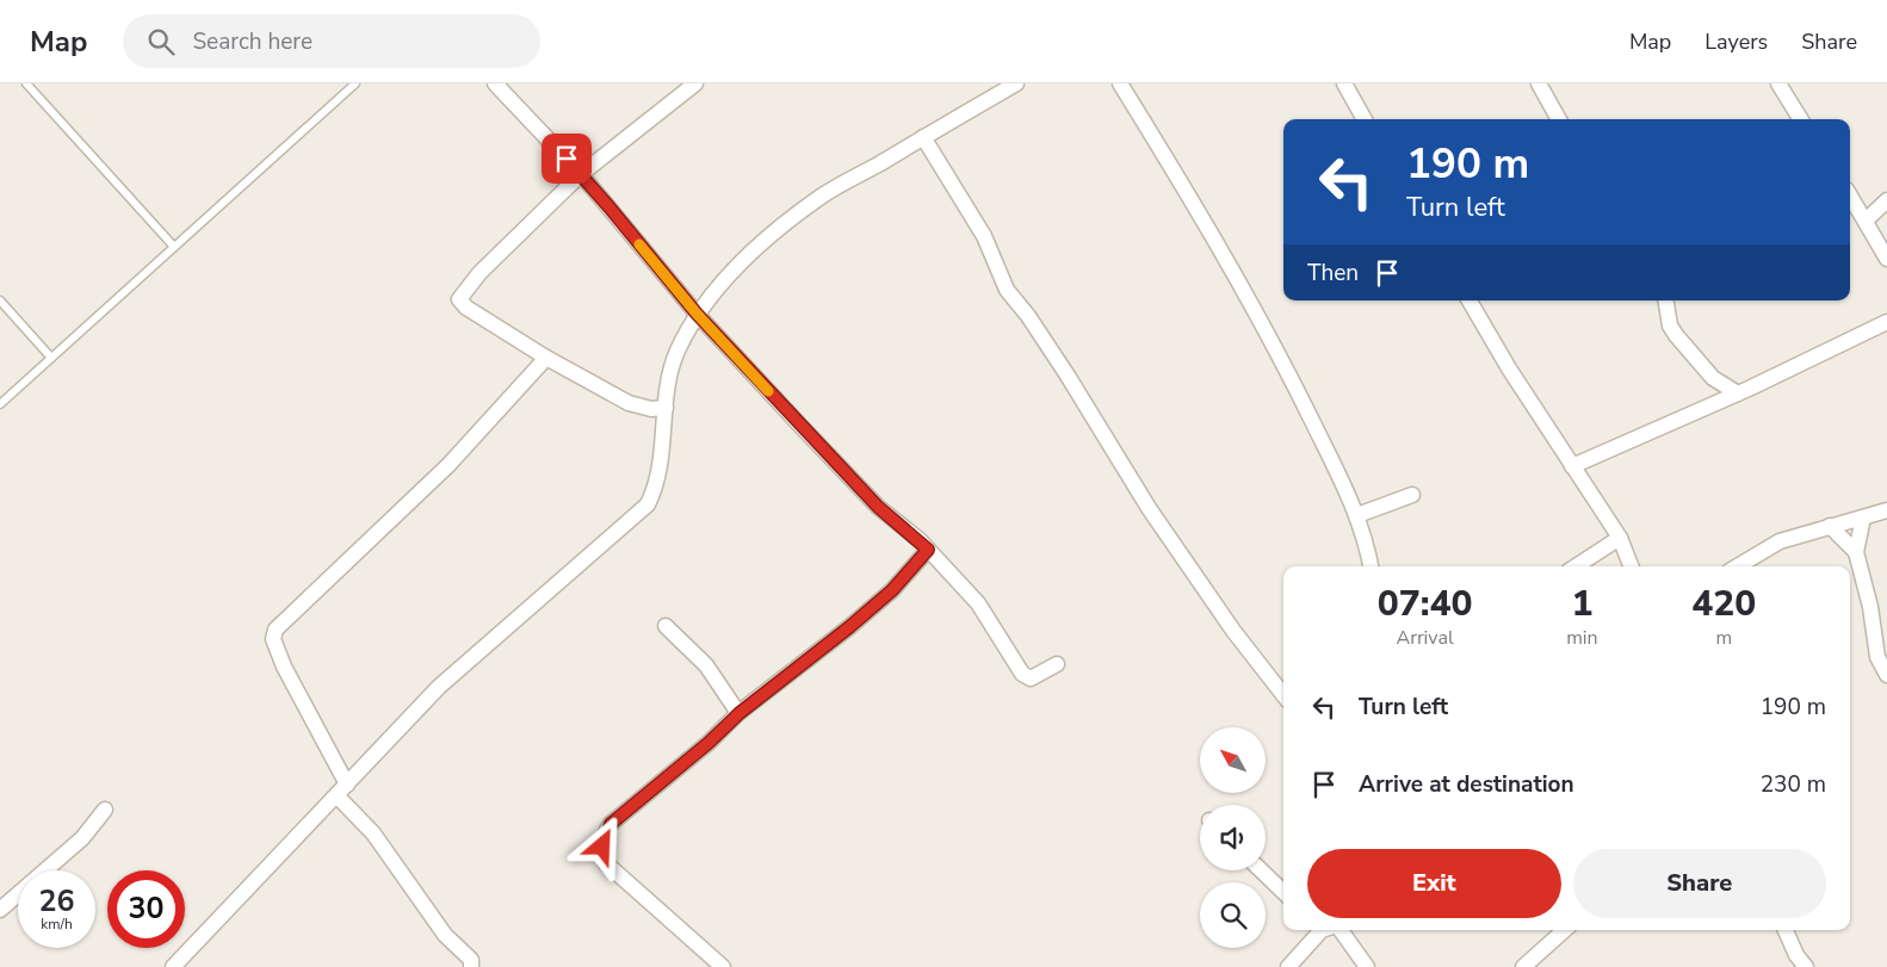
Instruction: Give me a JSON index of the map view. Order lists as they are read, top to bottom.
{
  "north": "top left",
  "page": {
    "header": "Map",
    "search": "Search here",
    "nav": ["Map", "Layers", "Share"],
    "turn": ["190 m", "Turn left"],
    "then": "Then",
    "eta": [
      "07:40",
      "Arrival",
      "1",
      "min",
      "420",
      "m"
    ],
    "list": [
      {
        "name": "Turn left",
        "value": "190 m"
      },
      {
        "name": "Arrive at destination",
        "value": "230 m"
      }
    ],
    "buttons": ["Exit", "Share"],
    "speed": "26 km/h",
    "limit": "30"
  }
}
